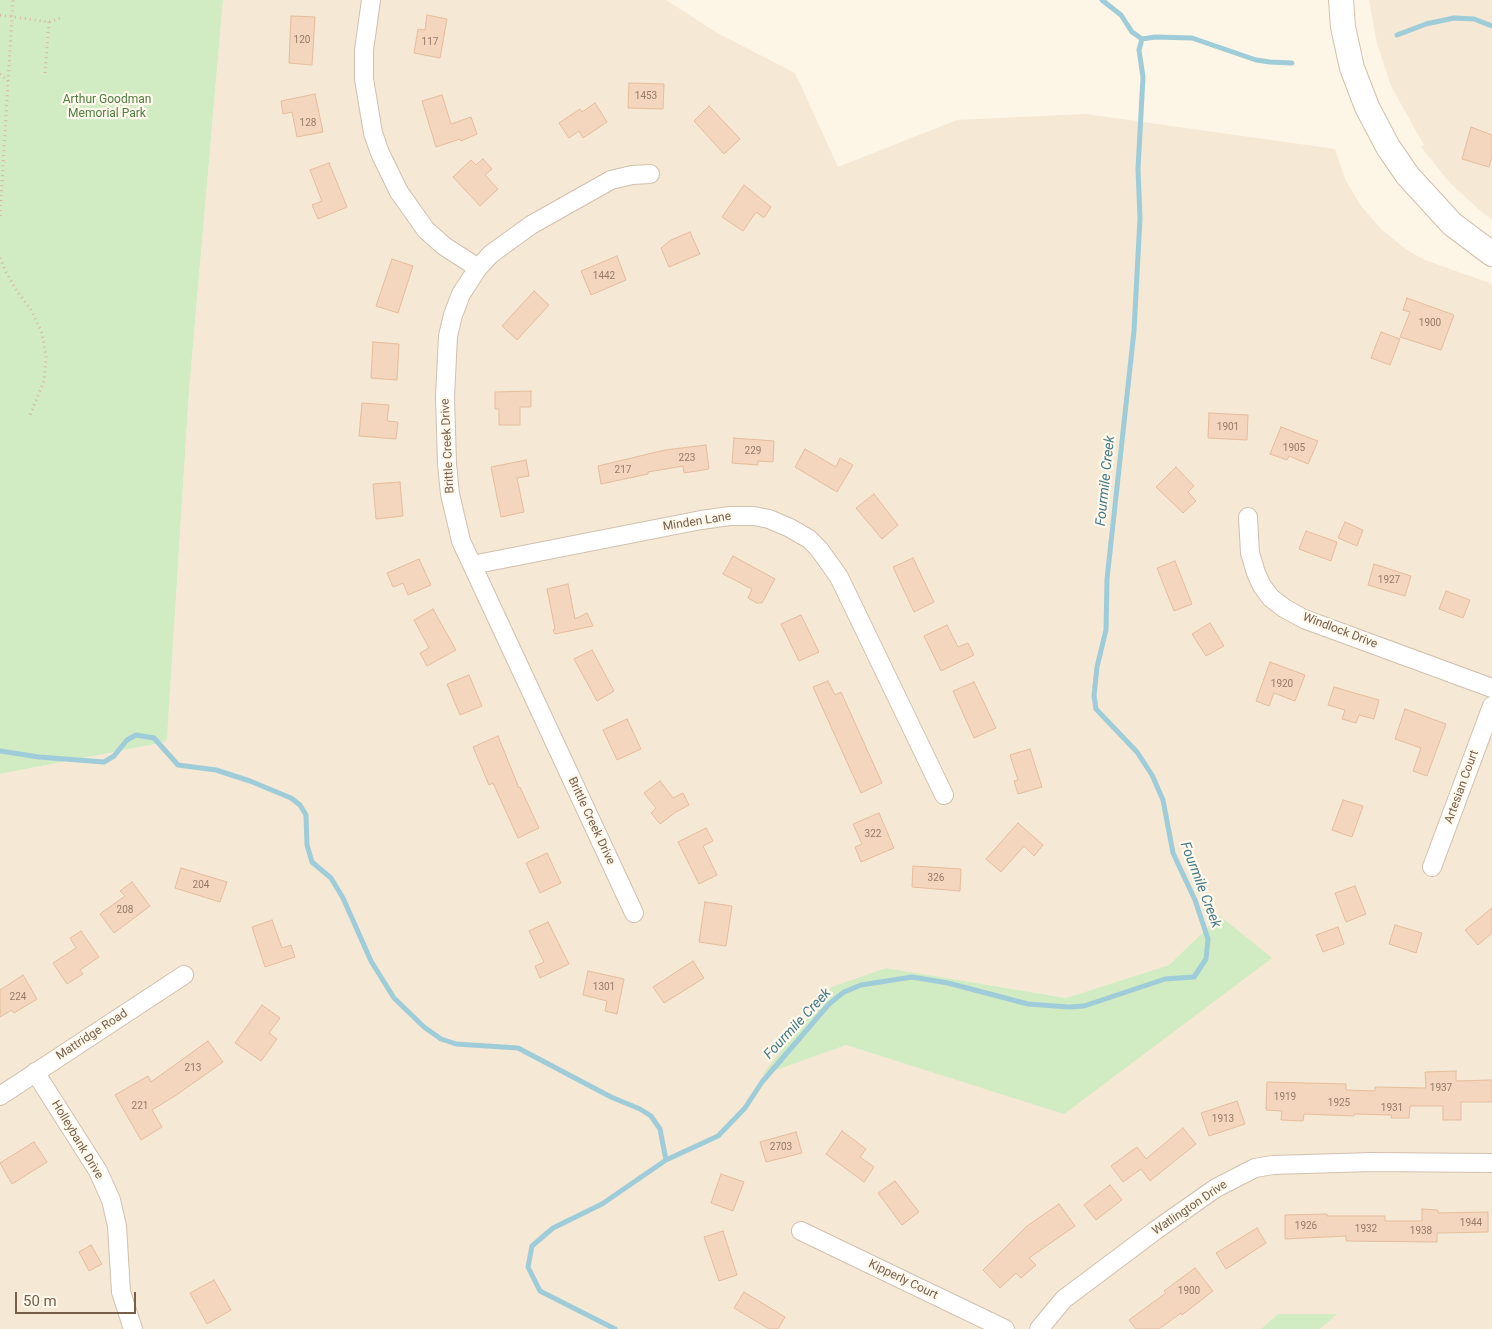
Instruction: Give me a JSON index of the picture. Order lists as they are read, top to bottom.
{
  "streets": {
    "street": [
      "Brittle Creek Drive",
      "Minden Lane",
      "Windlock Drive",
      "Artesian Court",
      "Mattridge Road",
      "Holleybank Drive",
      "Watlington Drive",
      "Kipperly Court"
    ]
  },
  "crossings": [
    ["Brittle Creek Drive", "Minden Lane"],
    ["Mattridge Road", "Holleybank Drive"]
  ],
  "water": ["Fourmile Creek"],
  "parks": ["Arthur Goodman Memorial Park"],
  "house_numbers": [
    "120",
    "117",
    "1453",
    "128",
    "1442",
    "1900",
    "1901",
    "1905",
    "229",
    "223",
    "217",
    "1927",
    "1920",
    "322",
    "326",
    "204",
    "208",
    "1301",
    "224",
    "213",
    "1937",
    "1919",
    "1925",
    "221",
    "1931",
    "1913",
    "2703",
    "1944",
    "1926",
    "1932",
    "1938",
    "1900"
  ],
  "scale_bar": "50 m"
}
